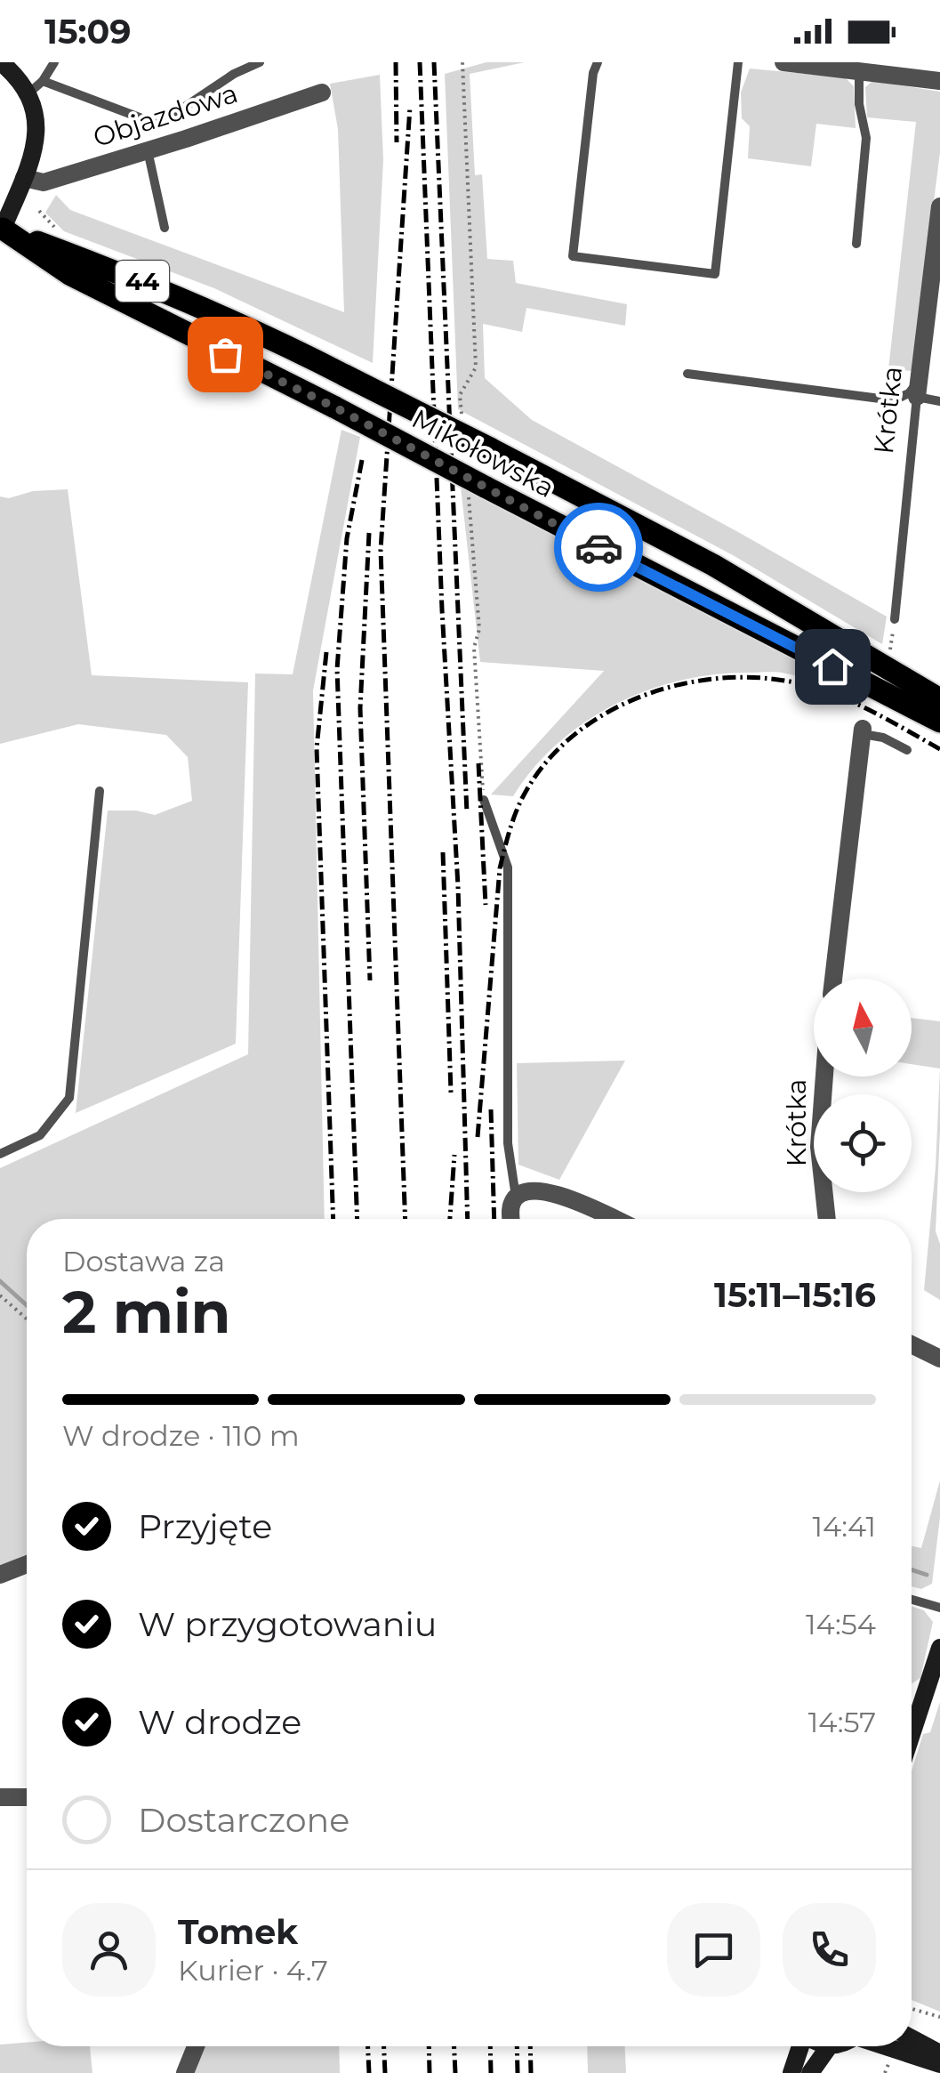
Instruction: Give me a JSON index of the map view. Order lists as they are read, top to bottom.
{
  "streets": {
    "main road": ["44", "Mikołowska"],
    "street": ["Objazdowa", "Krótka"]
  },
  "north": "top",
  "page": {
    "status": "15:09",
    "heading": ["2 min", "Dostawa za", "15:11–15:16"],
    "panel": ["Tomek", "Kurier · 4.7"],
    "bar": "W drodze · 110 m",
    "list": [
      ["Przyjęte", "14:41"],
      ["W przygotowaniu", "14:54"],
      ["W drodze", "14:57"],
      "Dostarczone"
    ]
  }
}
